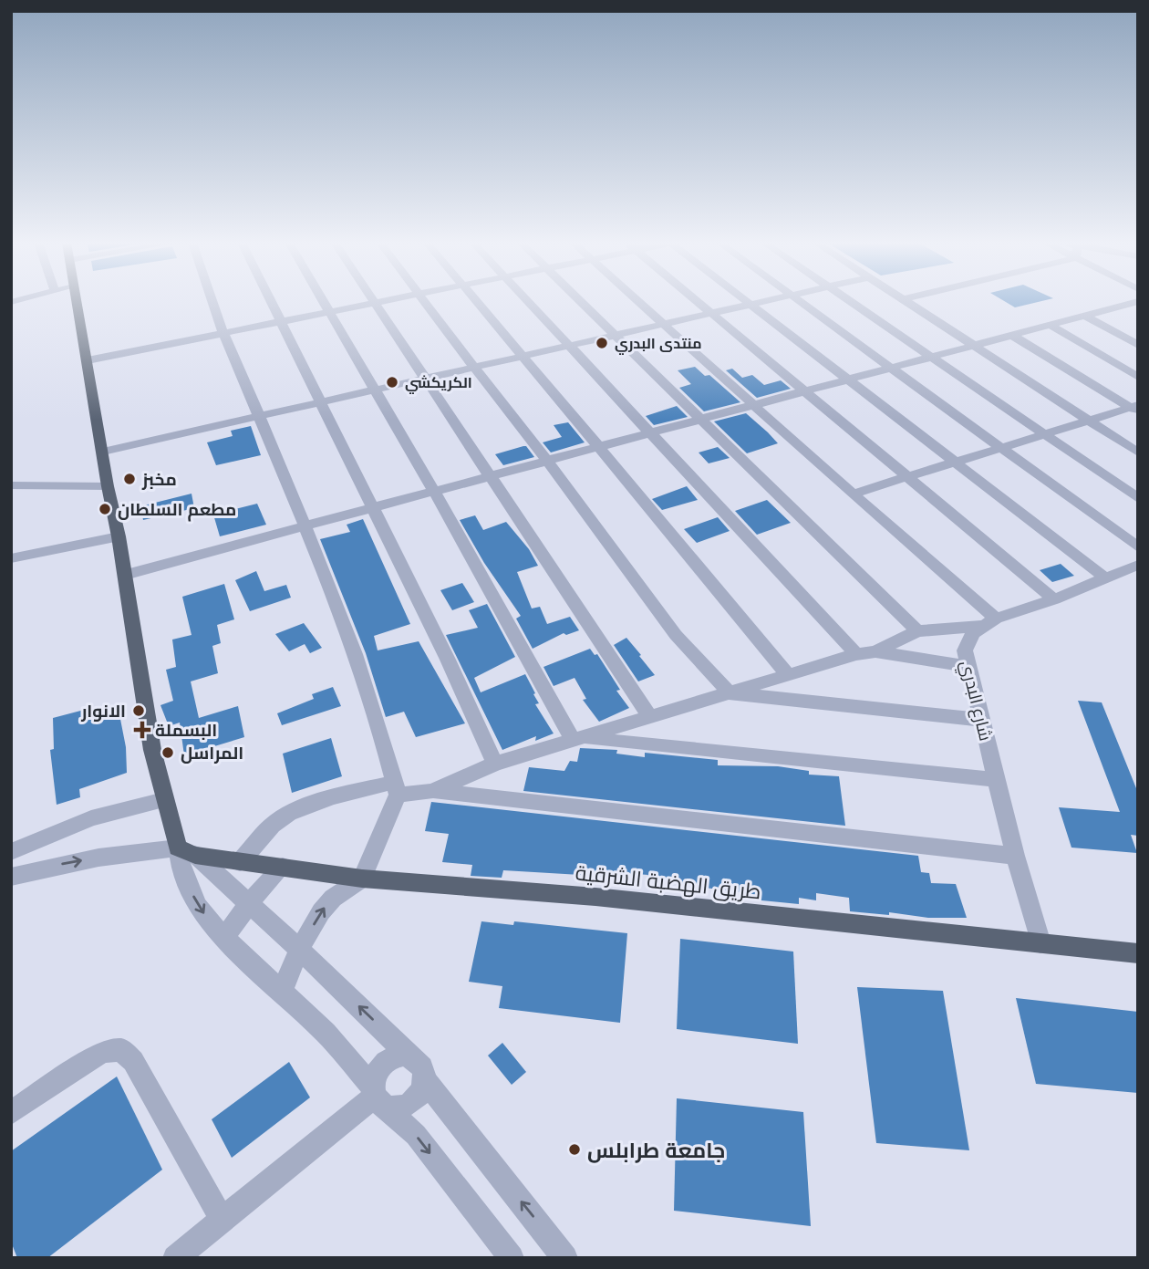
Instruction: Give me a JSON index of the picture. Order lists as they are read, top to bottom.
{
  "streets": {
    "main road": ["طريق الهضبة الشرقية"],
    "street": ["شارع البدري"]
  },
  "crossings": [
    ["شارع البدري", "طريق الهضبة الشرقية"]
  ],
  "places": {
    "other": [
      "منتدى البدري",
      "الكريكشي",
      "مخبز",
      "مطعم السلطان",
      "الانوار",
      "المراسل",
      "جامعة طرابلس"
    ],
    "health": ["البسملة"]
  }
}
